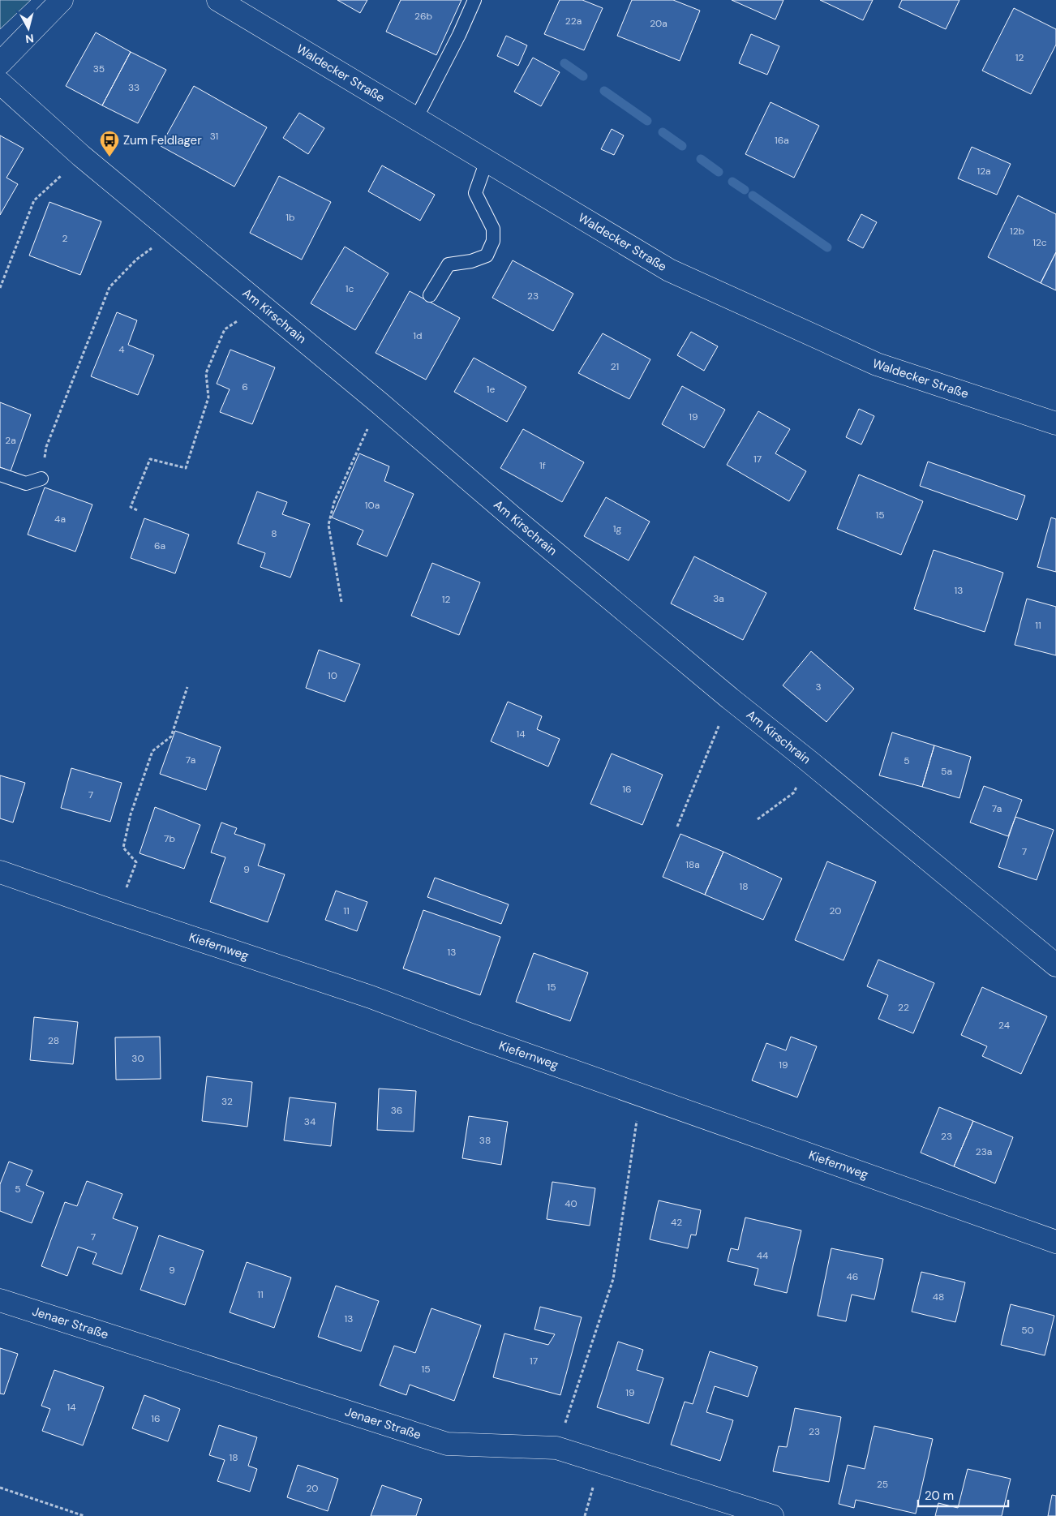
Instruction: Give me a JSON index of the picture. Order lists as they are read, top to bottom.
{
  "streets": {
    "street": [
      "Waldecker Straße",
      "Am Kirschrain",
      "Kiefernweg",
      "Jenaer Straße"
    ]
  },
  "places": {
    "bus stop": ["Zum Feldlager"]
  },
  "house_numbers": [
    "26b",
    "22a",
    "20a",
    "12",
    "35",
    "33",
    "31",
    "16a",
    "12a",
    "1b",
    "12b",
    "2",
    "12c",
    "1c",
    "23",
    "1d",
    "4",
    "21",
    "6",
    "1e",
    "19",
    "2a",
    "17",
    "1f",
    "10a",
    "15",
    "4a",
    "1g",
    "8",
    "6a",
    "13",
    "3a",
    "12",
    "11",
    "10",
    "3",
    "14",
    "7a",
    "5",
    "5a",
    "16",
    "7",
    "7a",
    "7b",
    "7",
    "18a",
    "9",
    "18",
    "11",
    "20",
    "13",
    "15",
    "22",
    "24",
    "28",
    "30",
    "19",
    "32",
    "36",
    "34",
    "23",
    "38",
    "23a",
    "5",
    "40",
    "42",
    "7",
    "44",
    "9",
    "46",
    "11",
    "48",
    "13",
    "50",
    "17",
    "15",
    "19",
    "14",
    "16",
    "23",
    "18",
    "25",
    "20"
  ],
  "scale_bar": "20 m",
  "north": "bottom"
}
